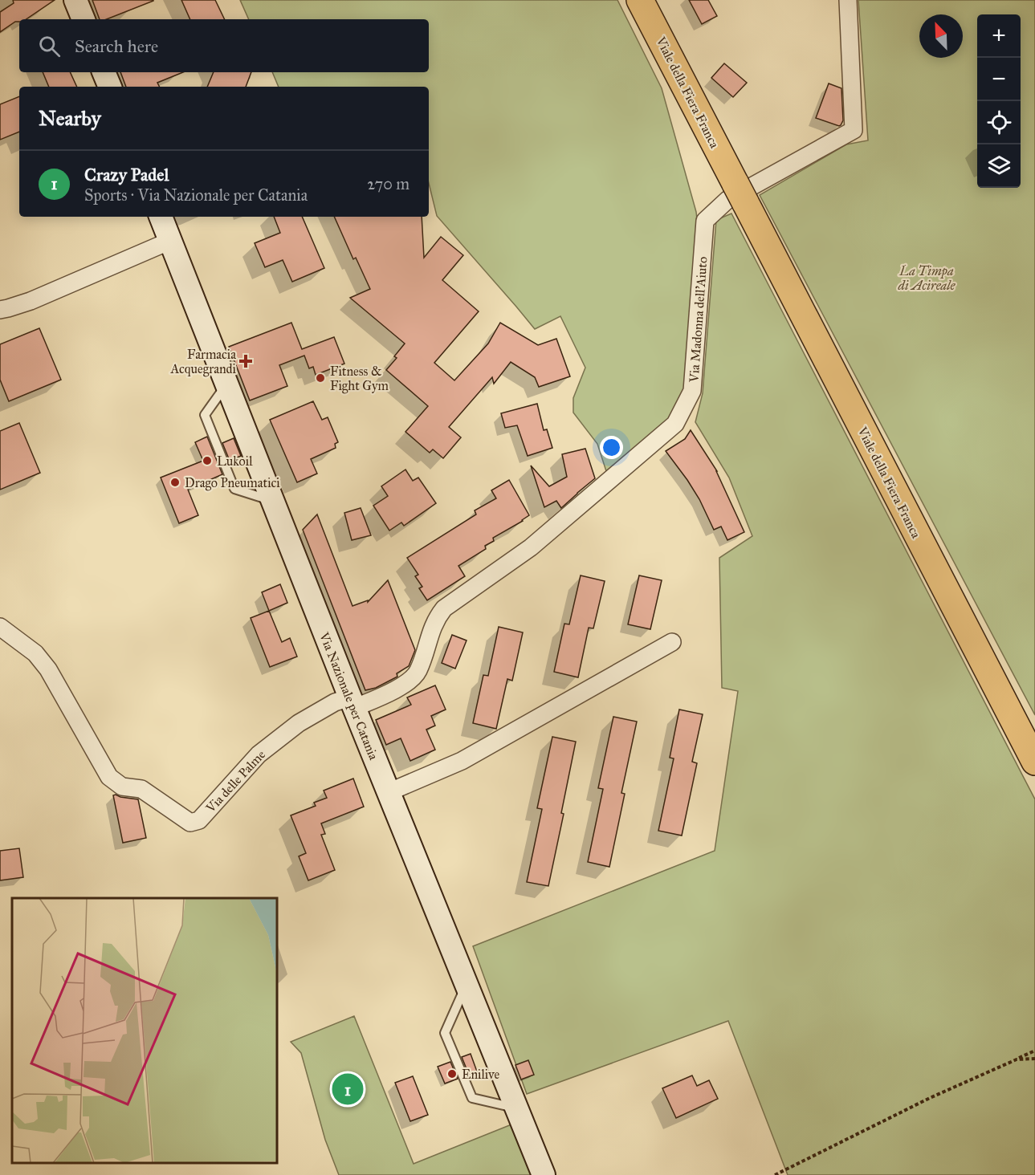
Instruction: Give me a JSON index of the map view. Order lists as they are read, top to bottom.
{
  "streets": {
    "main road": ["Viale della Fiera Franca", "Via Nazionale per Catania"],
    "street": ["Via Madonna dell'Aiuto", "Via delle Palme"]
  },
  "crossings": [
    ["Via Madonna dell'Aiuto", "Via Nazionale per Catania"],
    ["Via Madonna dell'Aiuto", "Via delle Palme"],
    ["Via Nazionale per Catania", "Via delle Palme"]
  ],
  "parks": ["La Timpa di Acireale"],
  "places": {
    "health": ["Farmacia Acquegrandi"],
    "other": [
      "Fitness & Fight Gym",
      "Lukoil",
      "Drago Pneumatici",
      "Enilive"
    ]
  },
  "north": "top left",
  "page": {
    "map_buttons": ["+", "−"],
    "search": "Search here",
    "heading": "Nearby",
    "list": [
      {
        "mark": "1",
        "name": "Crazy Padel",
        "note": "Sports · Via Nazionale per Catania",
        "value": "270 m"
      }
    ],
    "pins": "1"
  }
}
